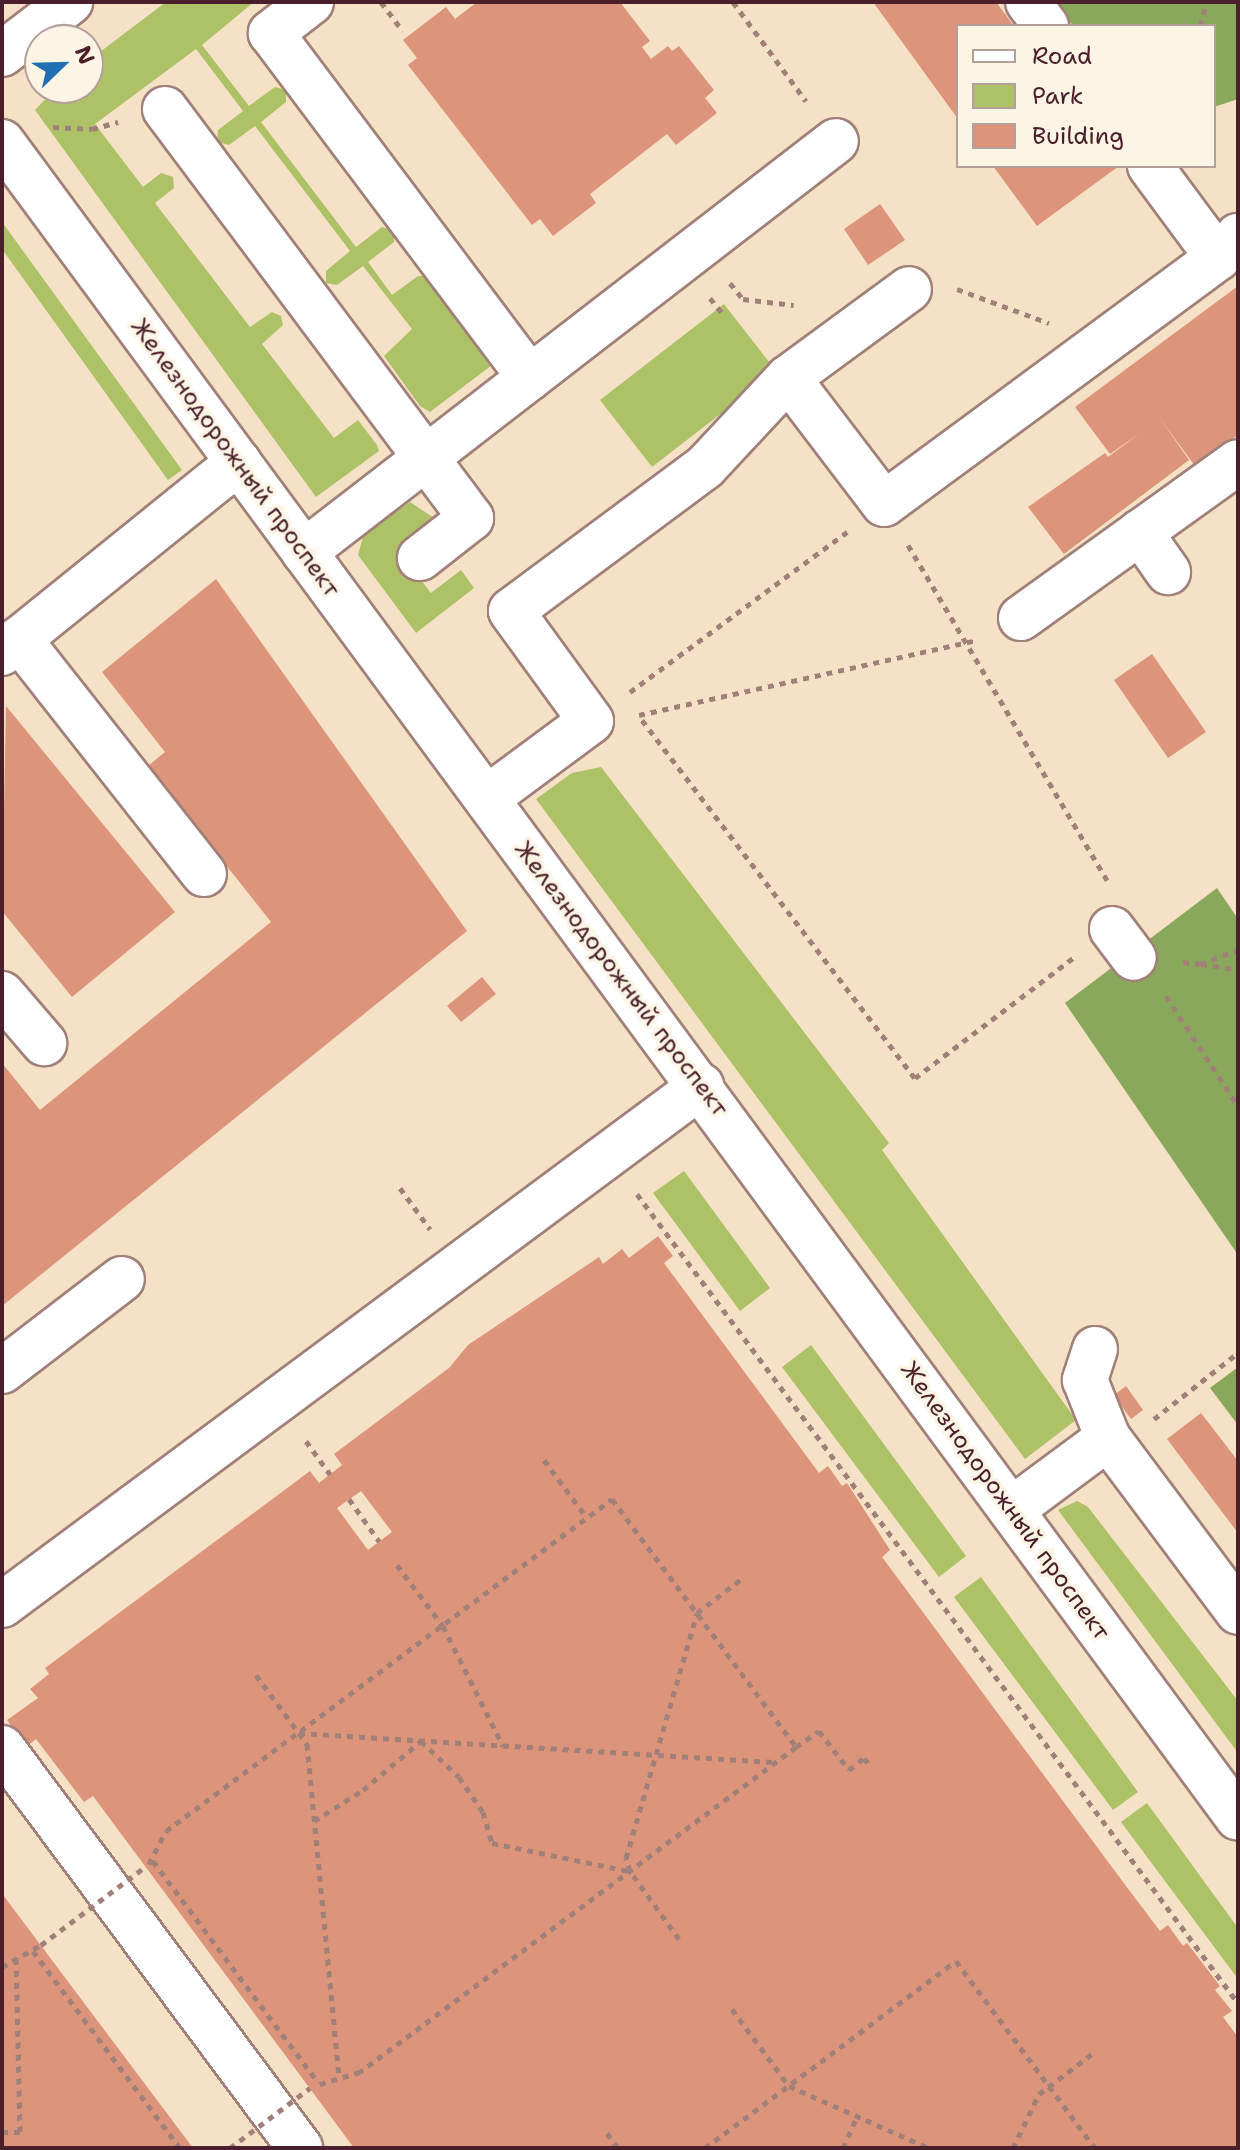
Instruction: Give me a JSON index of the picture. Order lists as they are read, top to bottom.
{
  "streets": {
    "street": ["Железнодорожный проспект"]
  },
  "legend": ["Road", "Park", "Building"],
  "north": "top right"
}
